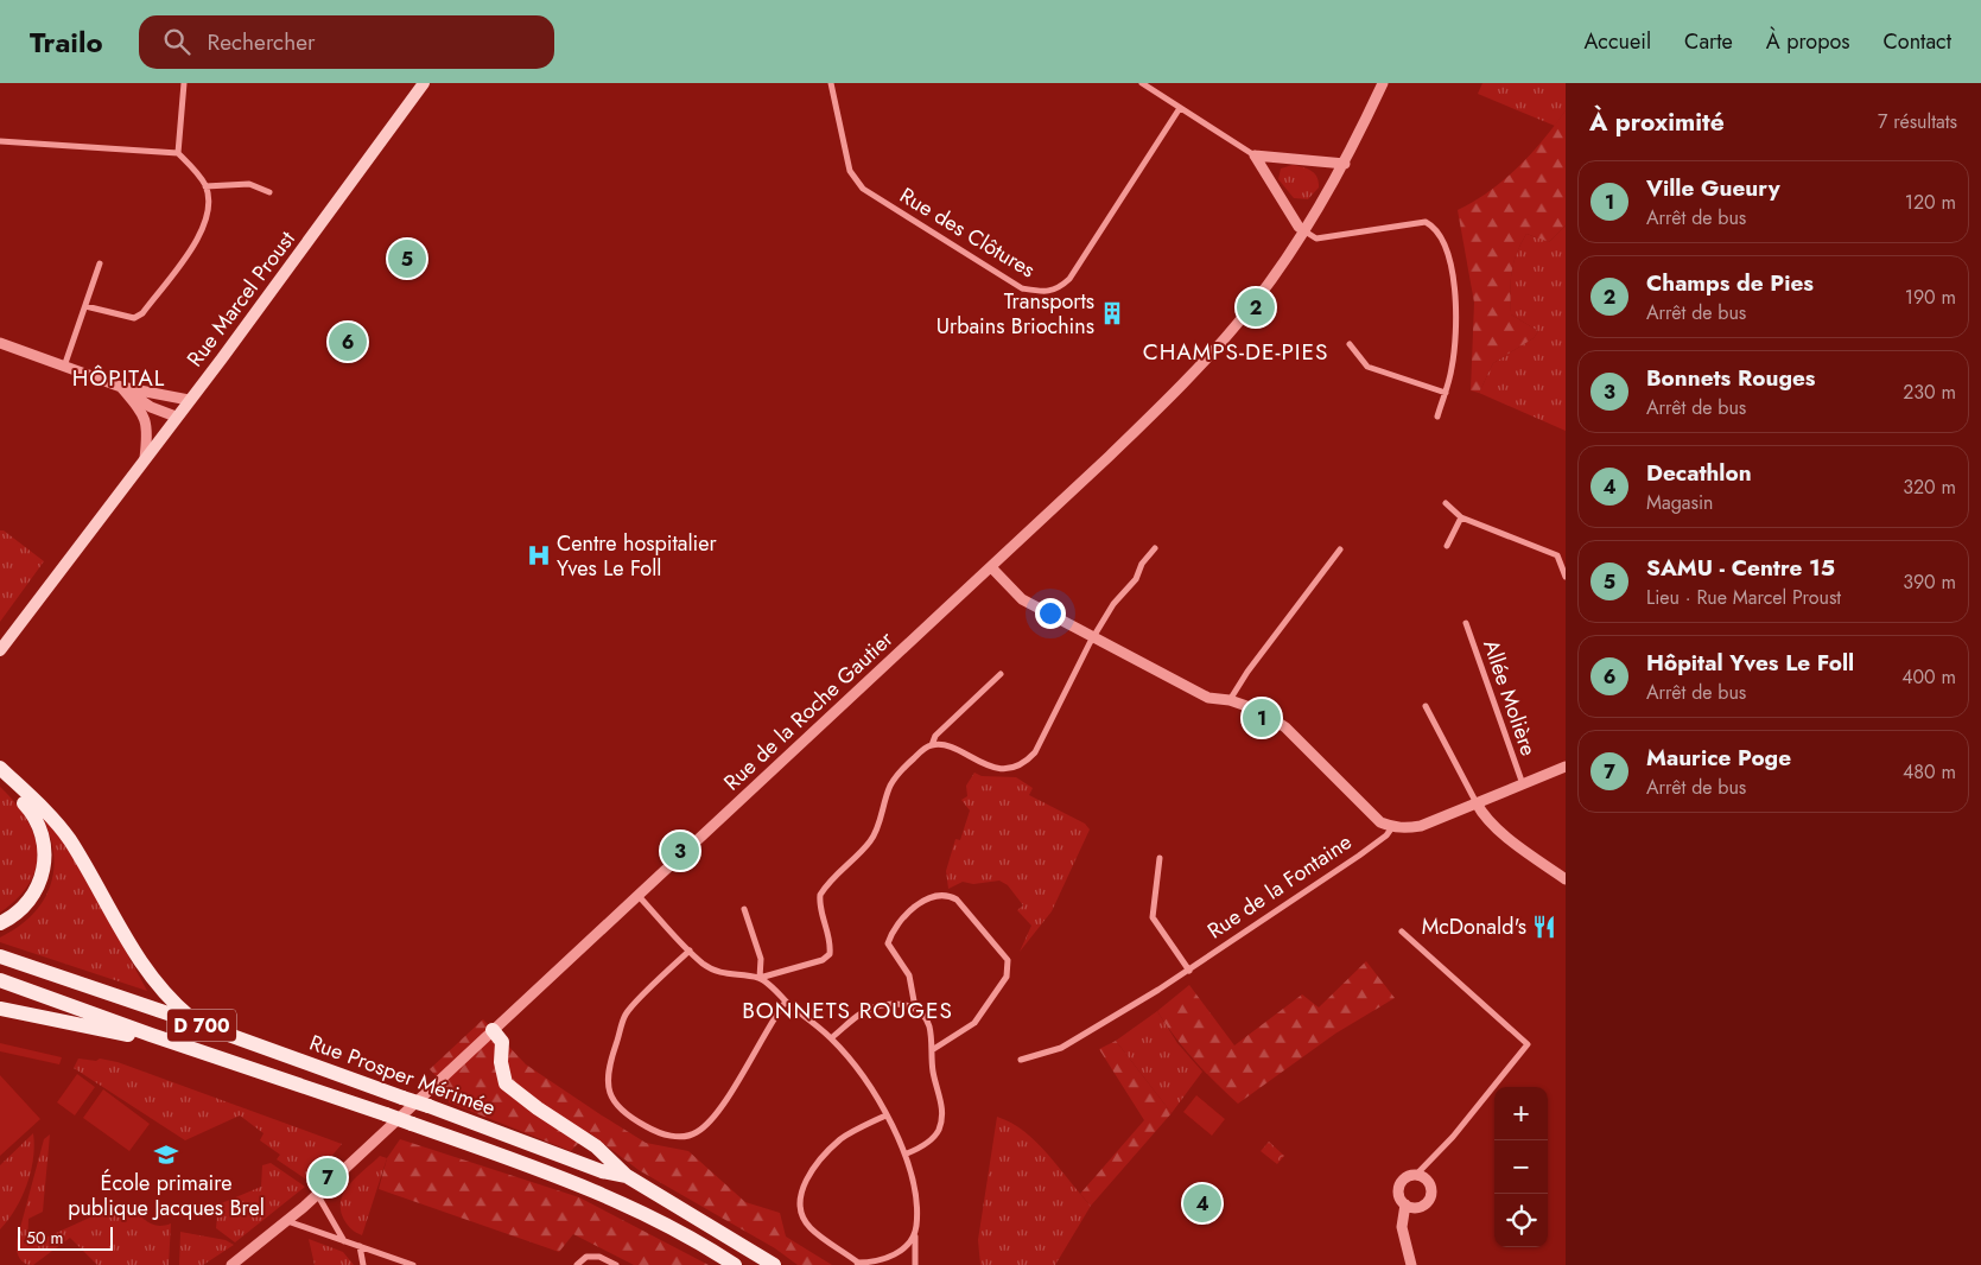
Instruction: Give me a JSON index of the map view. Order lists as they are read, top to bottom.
{
  "streets": {
    "main road": ["Rue Marcel Proust", "D 700", "Rue Prosper Mérimée"],
    "street": [
      "Rue des Clôtures",
      "Allée Molière",
      "Rue de la Roche Gautier",
      "Rue de la Fontaine"
    ]
  },
  "districts": ["CHAMPS-DE-PIES", "HÔPITAL", "BONNETS ROUGES"],
  "places": {
    "building": ["Transports Urbains Briochins"],
    "hospital": ["Centre hospitalier Yves Le Foll"],
    "restaurant": ["McDonald's"],
    "school or university": ["École primaire publique Jacques Brel"]
  },
  "scale_bar": "50 m",
  "page": {
    "header": "Trailo",
    "search": "Rechercher",
    "nav": [
      "Accueil",
      "Carte",
      "À propos",
      "Contact"
    ],
    "heading": ["À proximité", "7 résultats"],
    "list": [
      {
        "mark": "1",
        "name": "Ville Gueury",
        "note": "Arrêt de bus",
        "value": "120 m"
      },
      {
        "mark": "2",
        "name": "Champs de Pies",
        "note": "Arrêt de bus",
        "value": "190 m"
      },
      {
        "mark": "3",
        "name": "Bonnets Rouges",
        "note": "Arrêt de bus",
        "value": "230 m"
      },
      {
        "mark": "4",
        "name": "Decathlon",
        "note": "Magasin",
        "value": "320 m"
      },
      {
        "mark": "5",
        "name": "SAMU - Centre 15",
        "note": "Lieu · Rue Marcel Proust",
        "value": "390 m"
      },
      {
        "mark": "6",
        "name": "Hôpital Yves Le Foll",
        "note": "Arrêt de bus",
        "value": "400 m"
      },
      {
        "mark": "7",
        "name": "Maurice Poge",
        "note": "Arrêt de bus",
        "value": "480 m"
      }
    ],
    "pins": [
      "5",
      "2",
      "6",
      "1",
      "3",
      "7",
      "4"
    ],
    "map_buttons": ["+", "−"],
    "scale": "50 m"
  }
}
